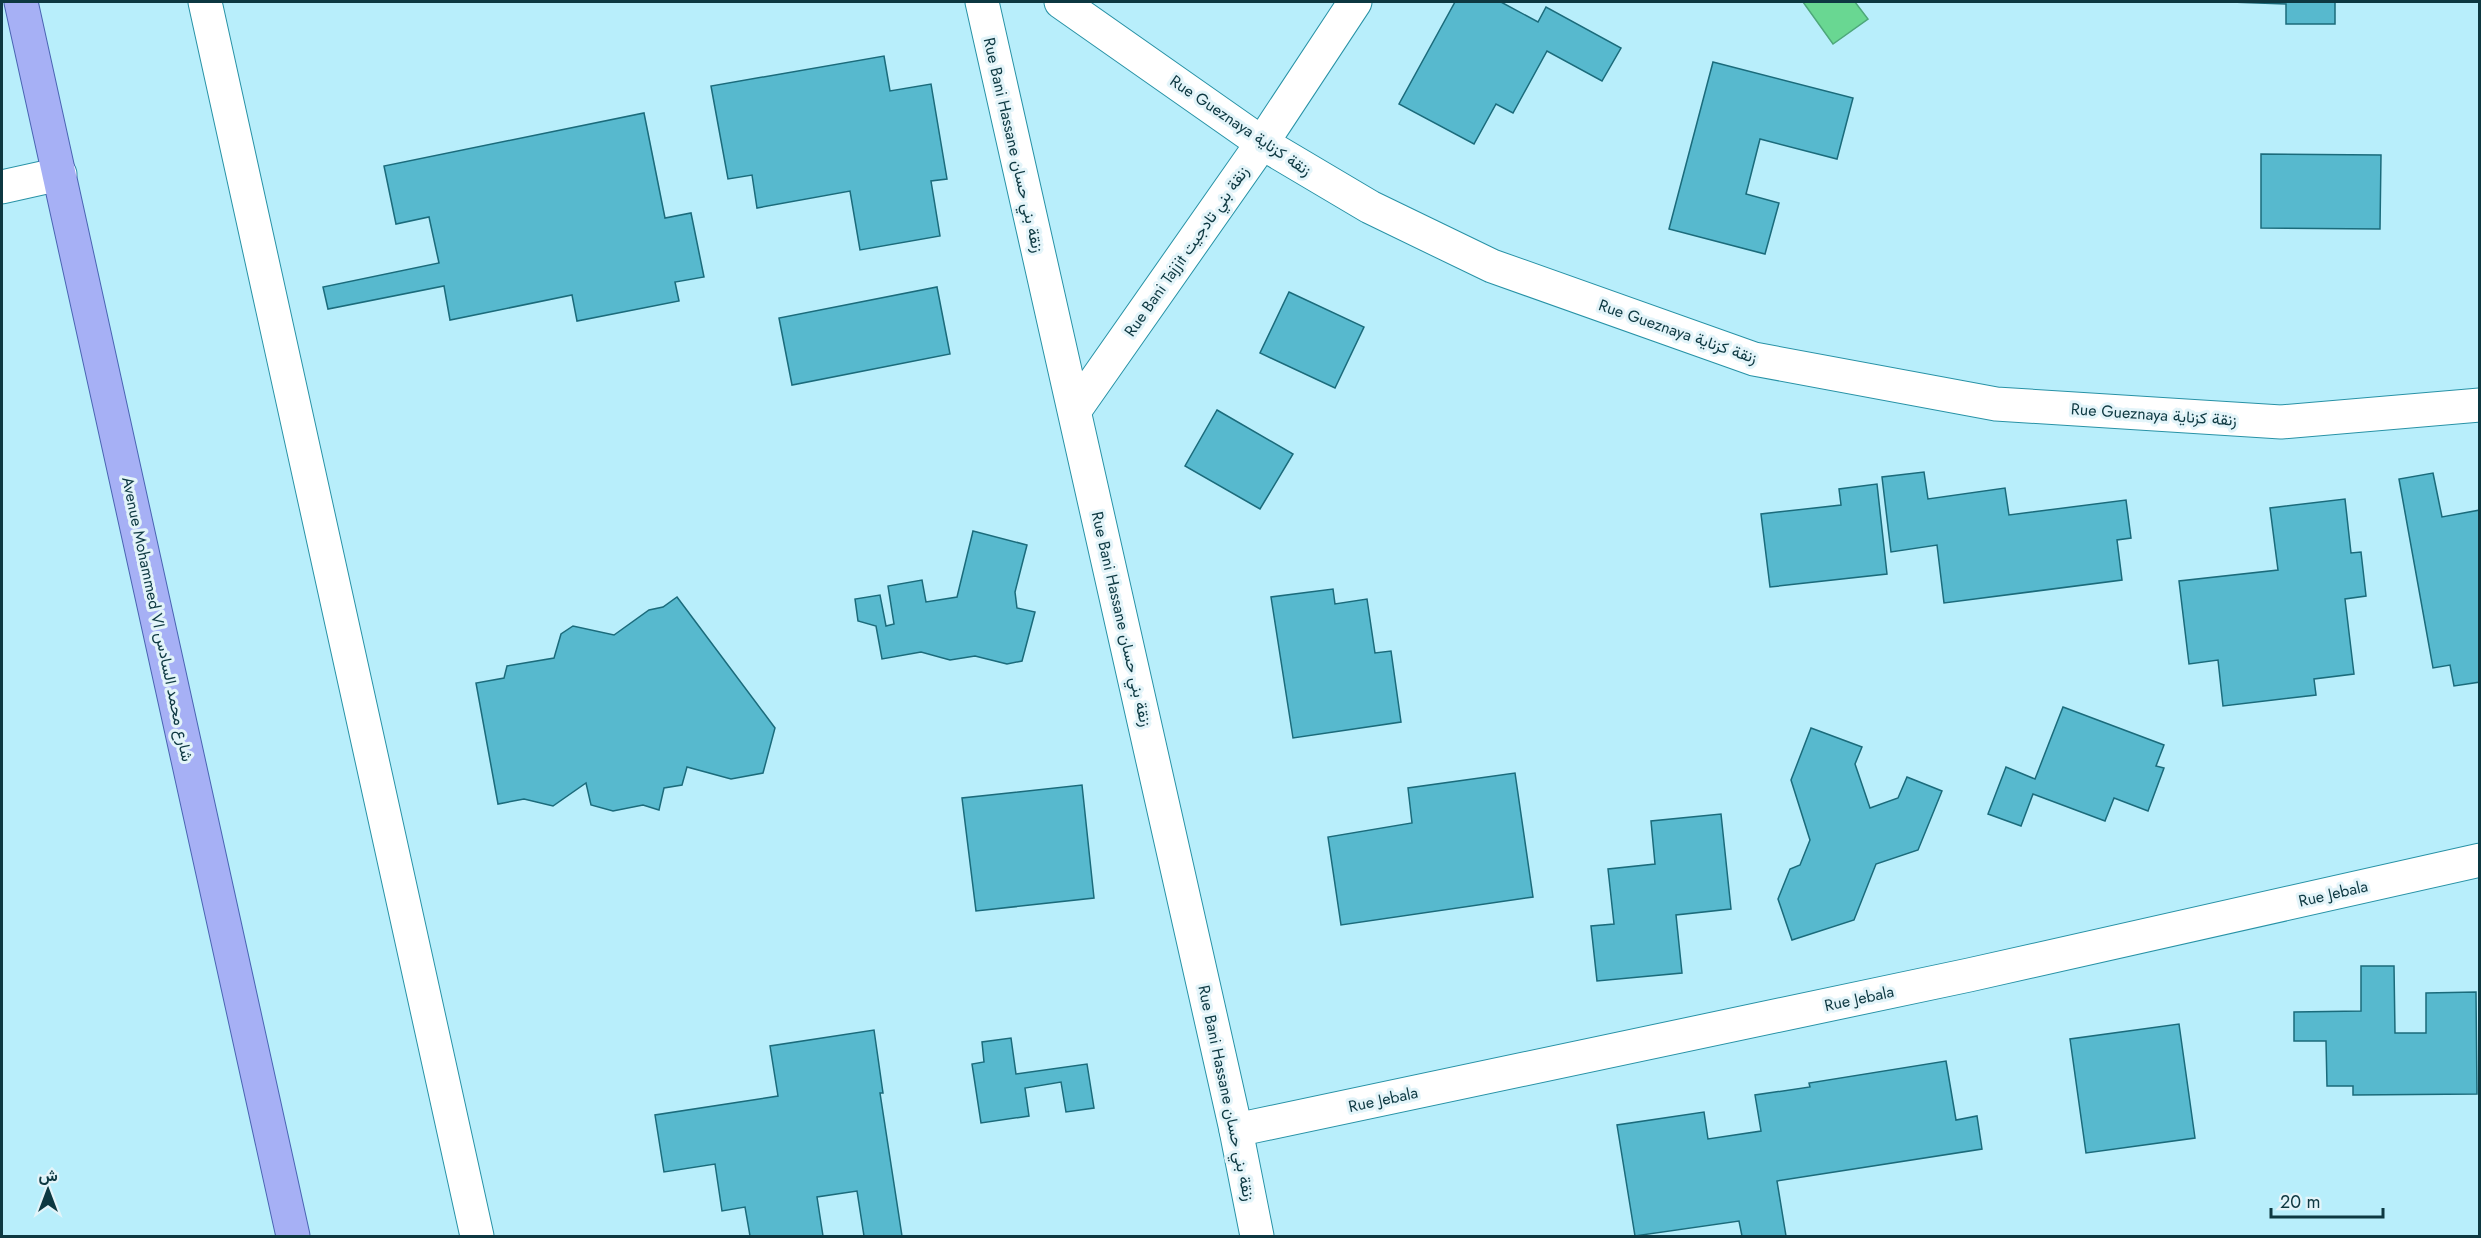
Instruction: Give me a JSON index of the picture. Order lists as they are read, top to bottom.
{
  "streets": {
    "main road": ["Avenue Mohammed VI شارع محمد السادس"],
    "street": [
      "Rue Gueznaya زنقة كزناية",
      "Rue Bani Hassane زنقة بني حسان",
      "Rue Bani Tajjit زنقة بني تادجيت",
      "Rue Jebala"
    ]
  },
  "crossings": [
    ["Rue Gueznaya زنقة كزناية", "Rue Bani Tajjit زنقة بني تادجيت"],
    ["Rue Bani Hassane زنقة بني حسان", "Rue Bani Tajjit زنقة بني تادجيت"],
    ["Rue Bani Hassane زنقة بني حسان", "Rue Jebala"]
  ],
  "scale_bar": "20 m",
  "north": "top"
}
